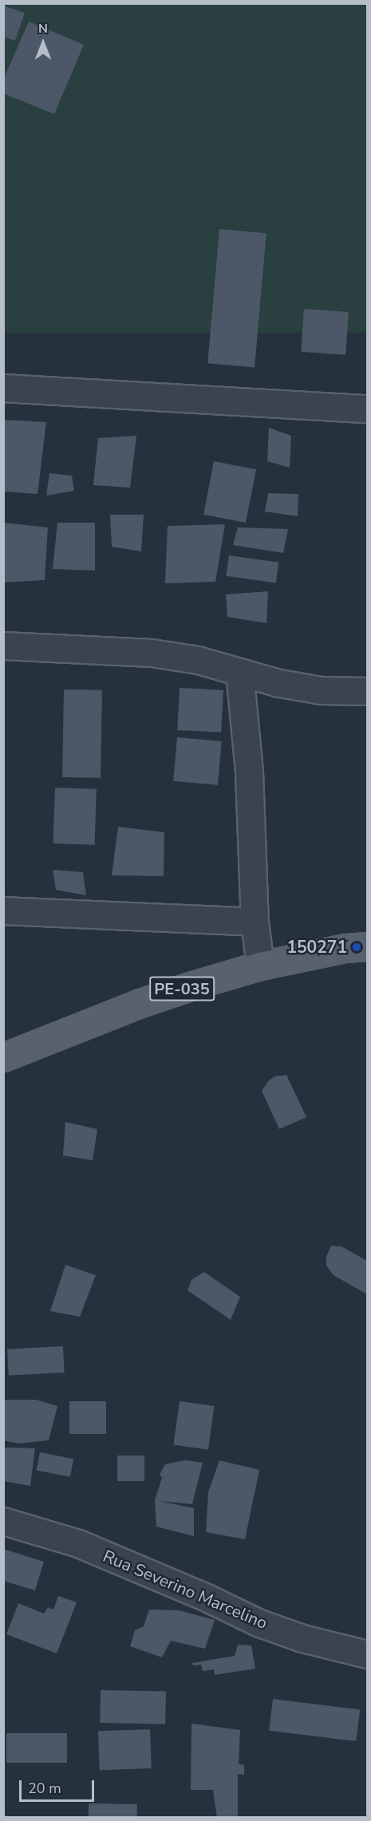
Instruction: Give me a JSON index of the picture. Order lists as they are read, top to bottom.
{
  "streets": {
    "main road": ["PE-035"],
    "street": ["Rua Severino Marcelino"]
  },
  "places": ["150271"],
  "scale_bar": "20 m",
  "north": "top"
}
